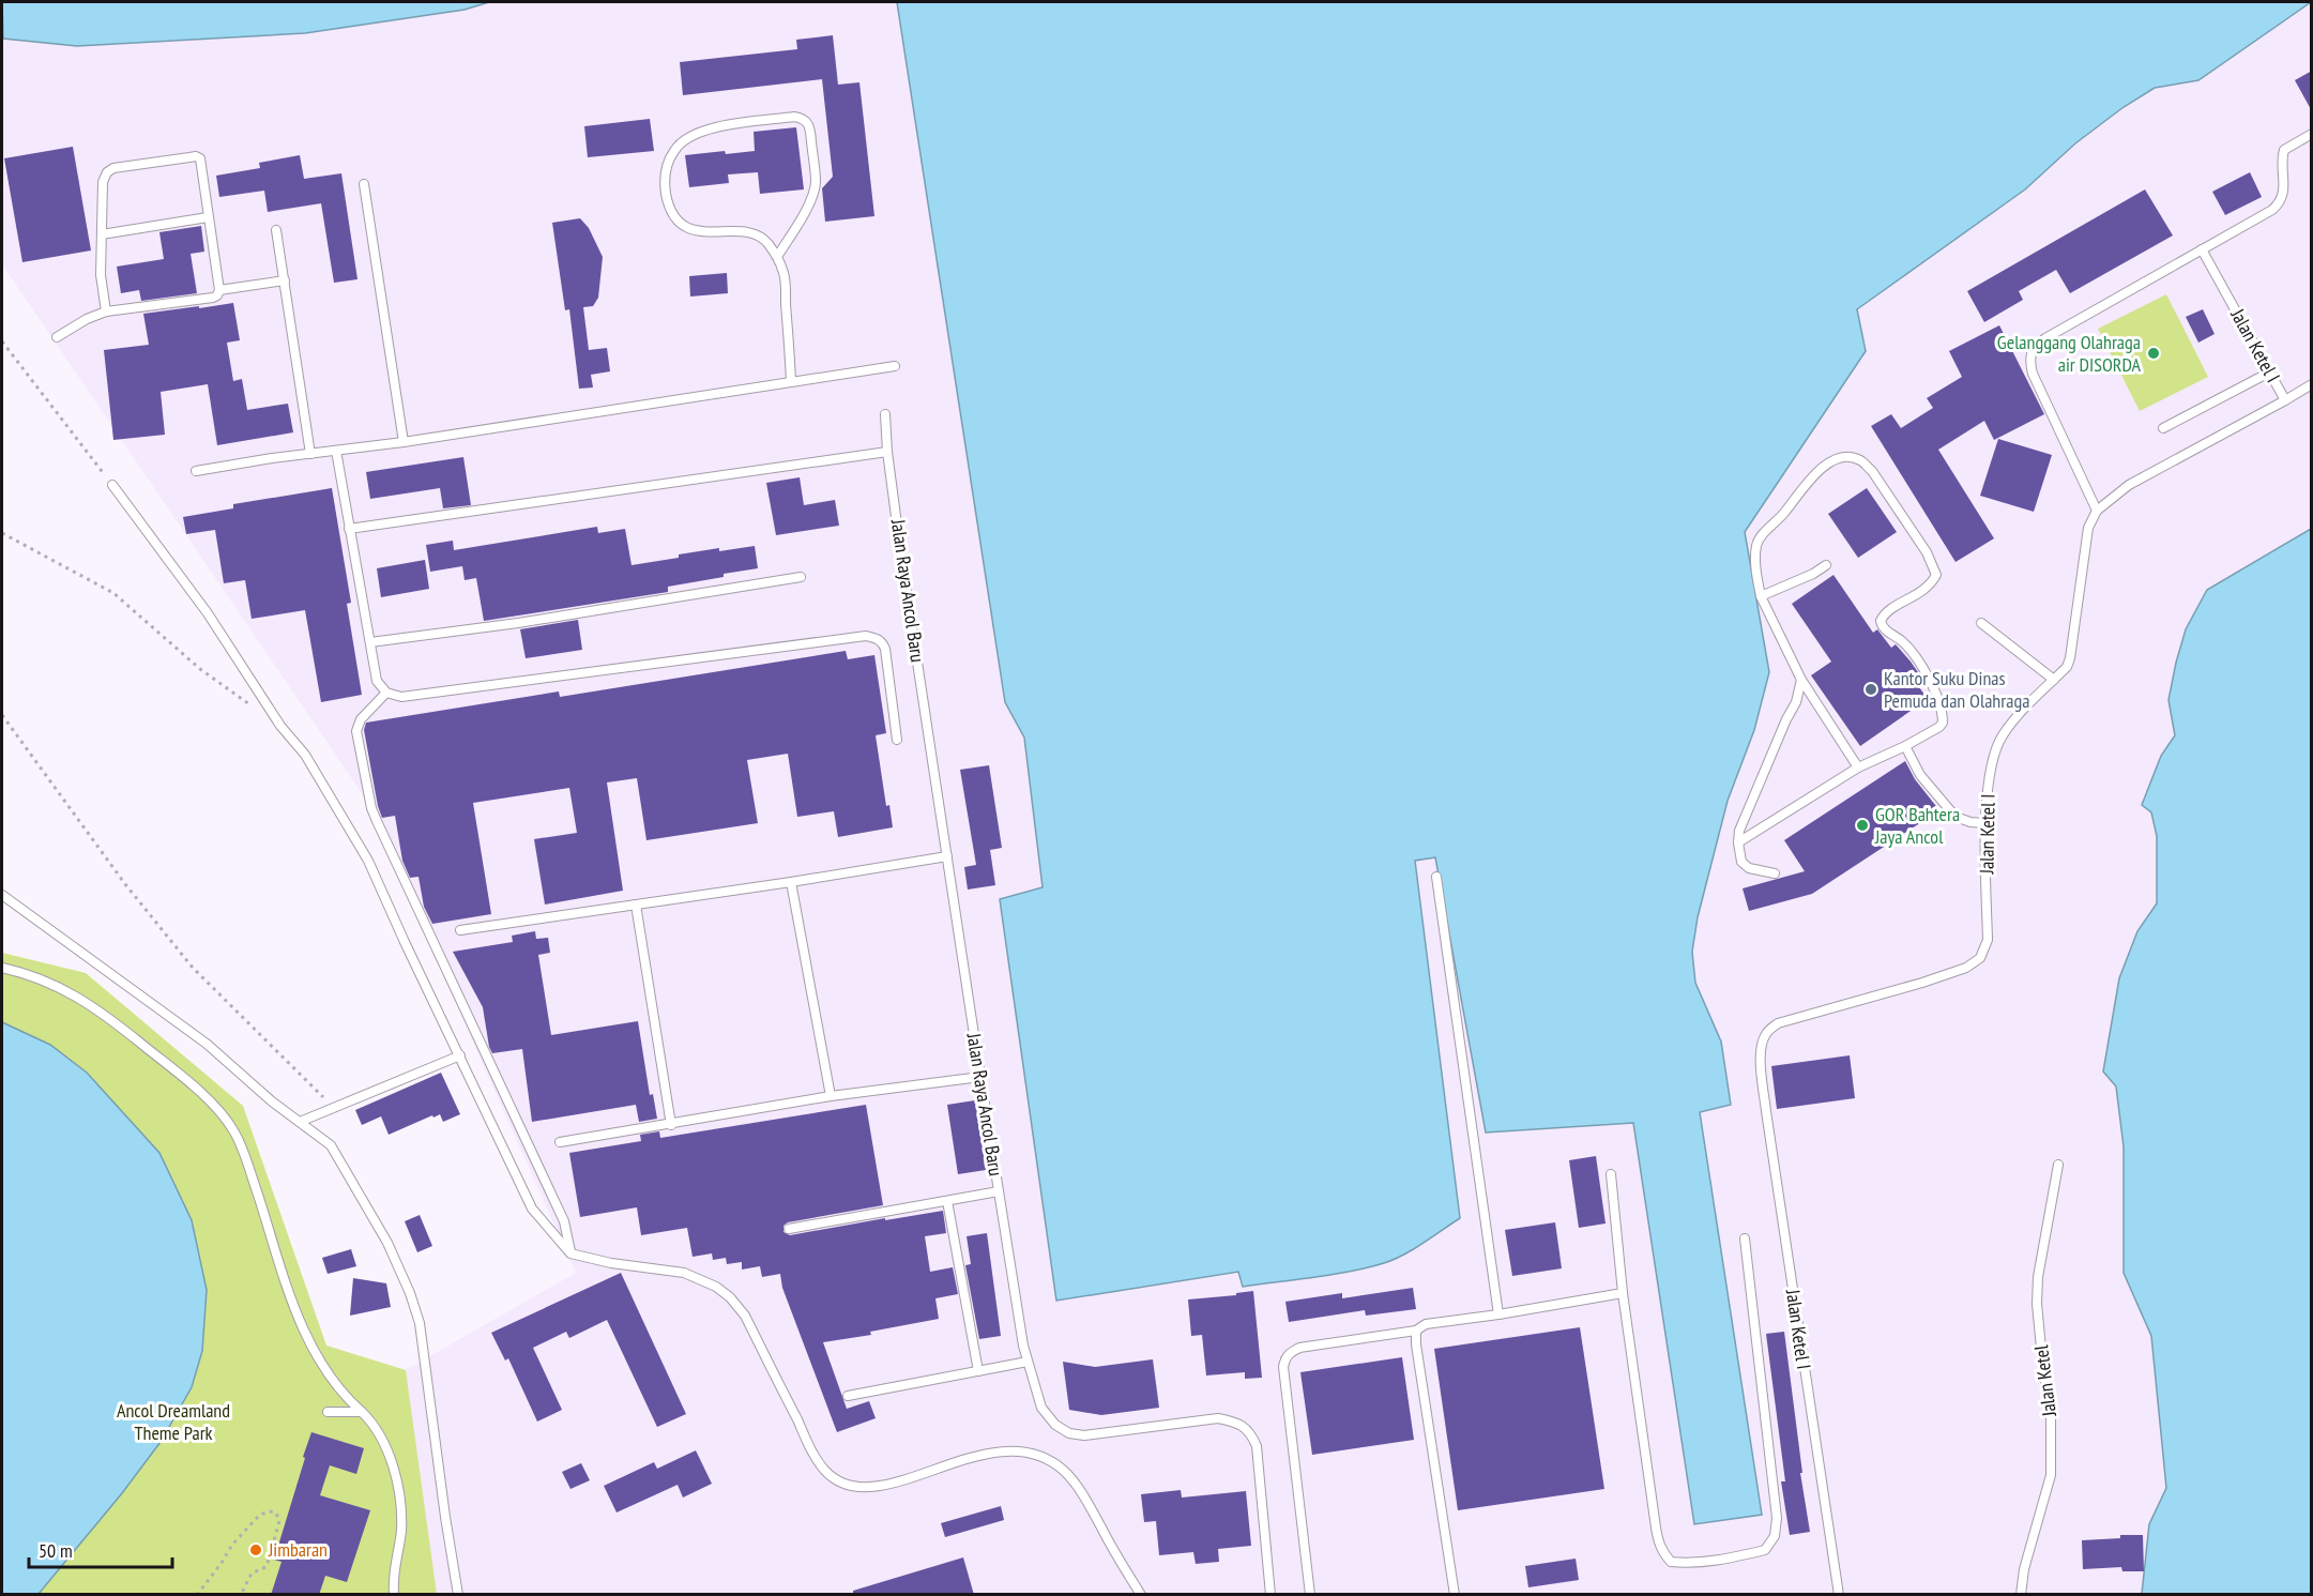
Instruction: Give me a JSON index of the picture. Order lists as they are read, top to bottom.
{
  "streets": {
    "lane": ["Jalan Ketel I", "Jalan Raya Ancol Baru", "Jalan Ketel"]
  },
  "parks": ["Ancol Dreamland Theme Park"],
  "places": [
    "Gelanggang Olahraga air DISORDA",
    "Kantor Suku Dinas Pemuda dan Olahraga",
    "GOR Bahtera Jaya Ancol",
    "Jimbaran"
  ],
  "scale_bar": "50 m"
}
